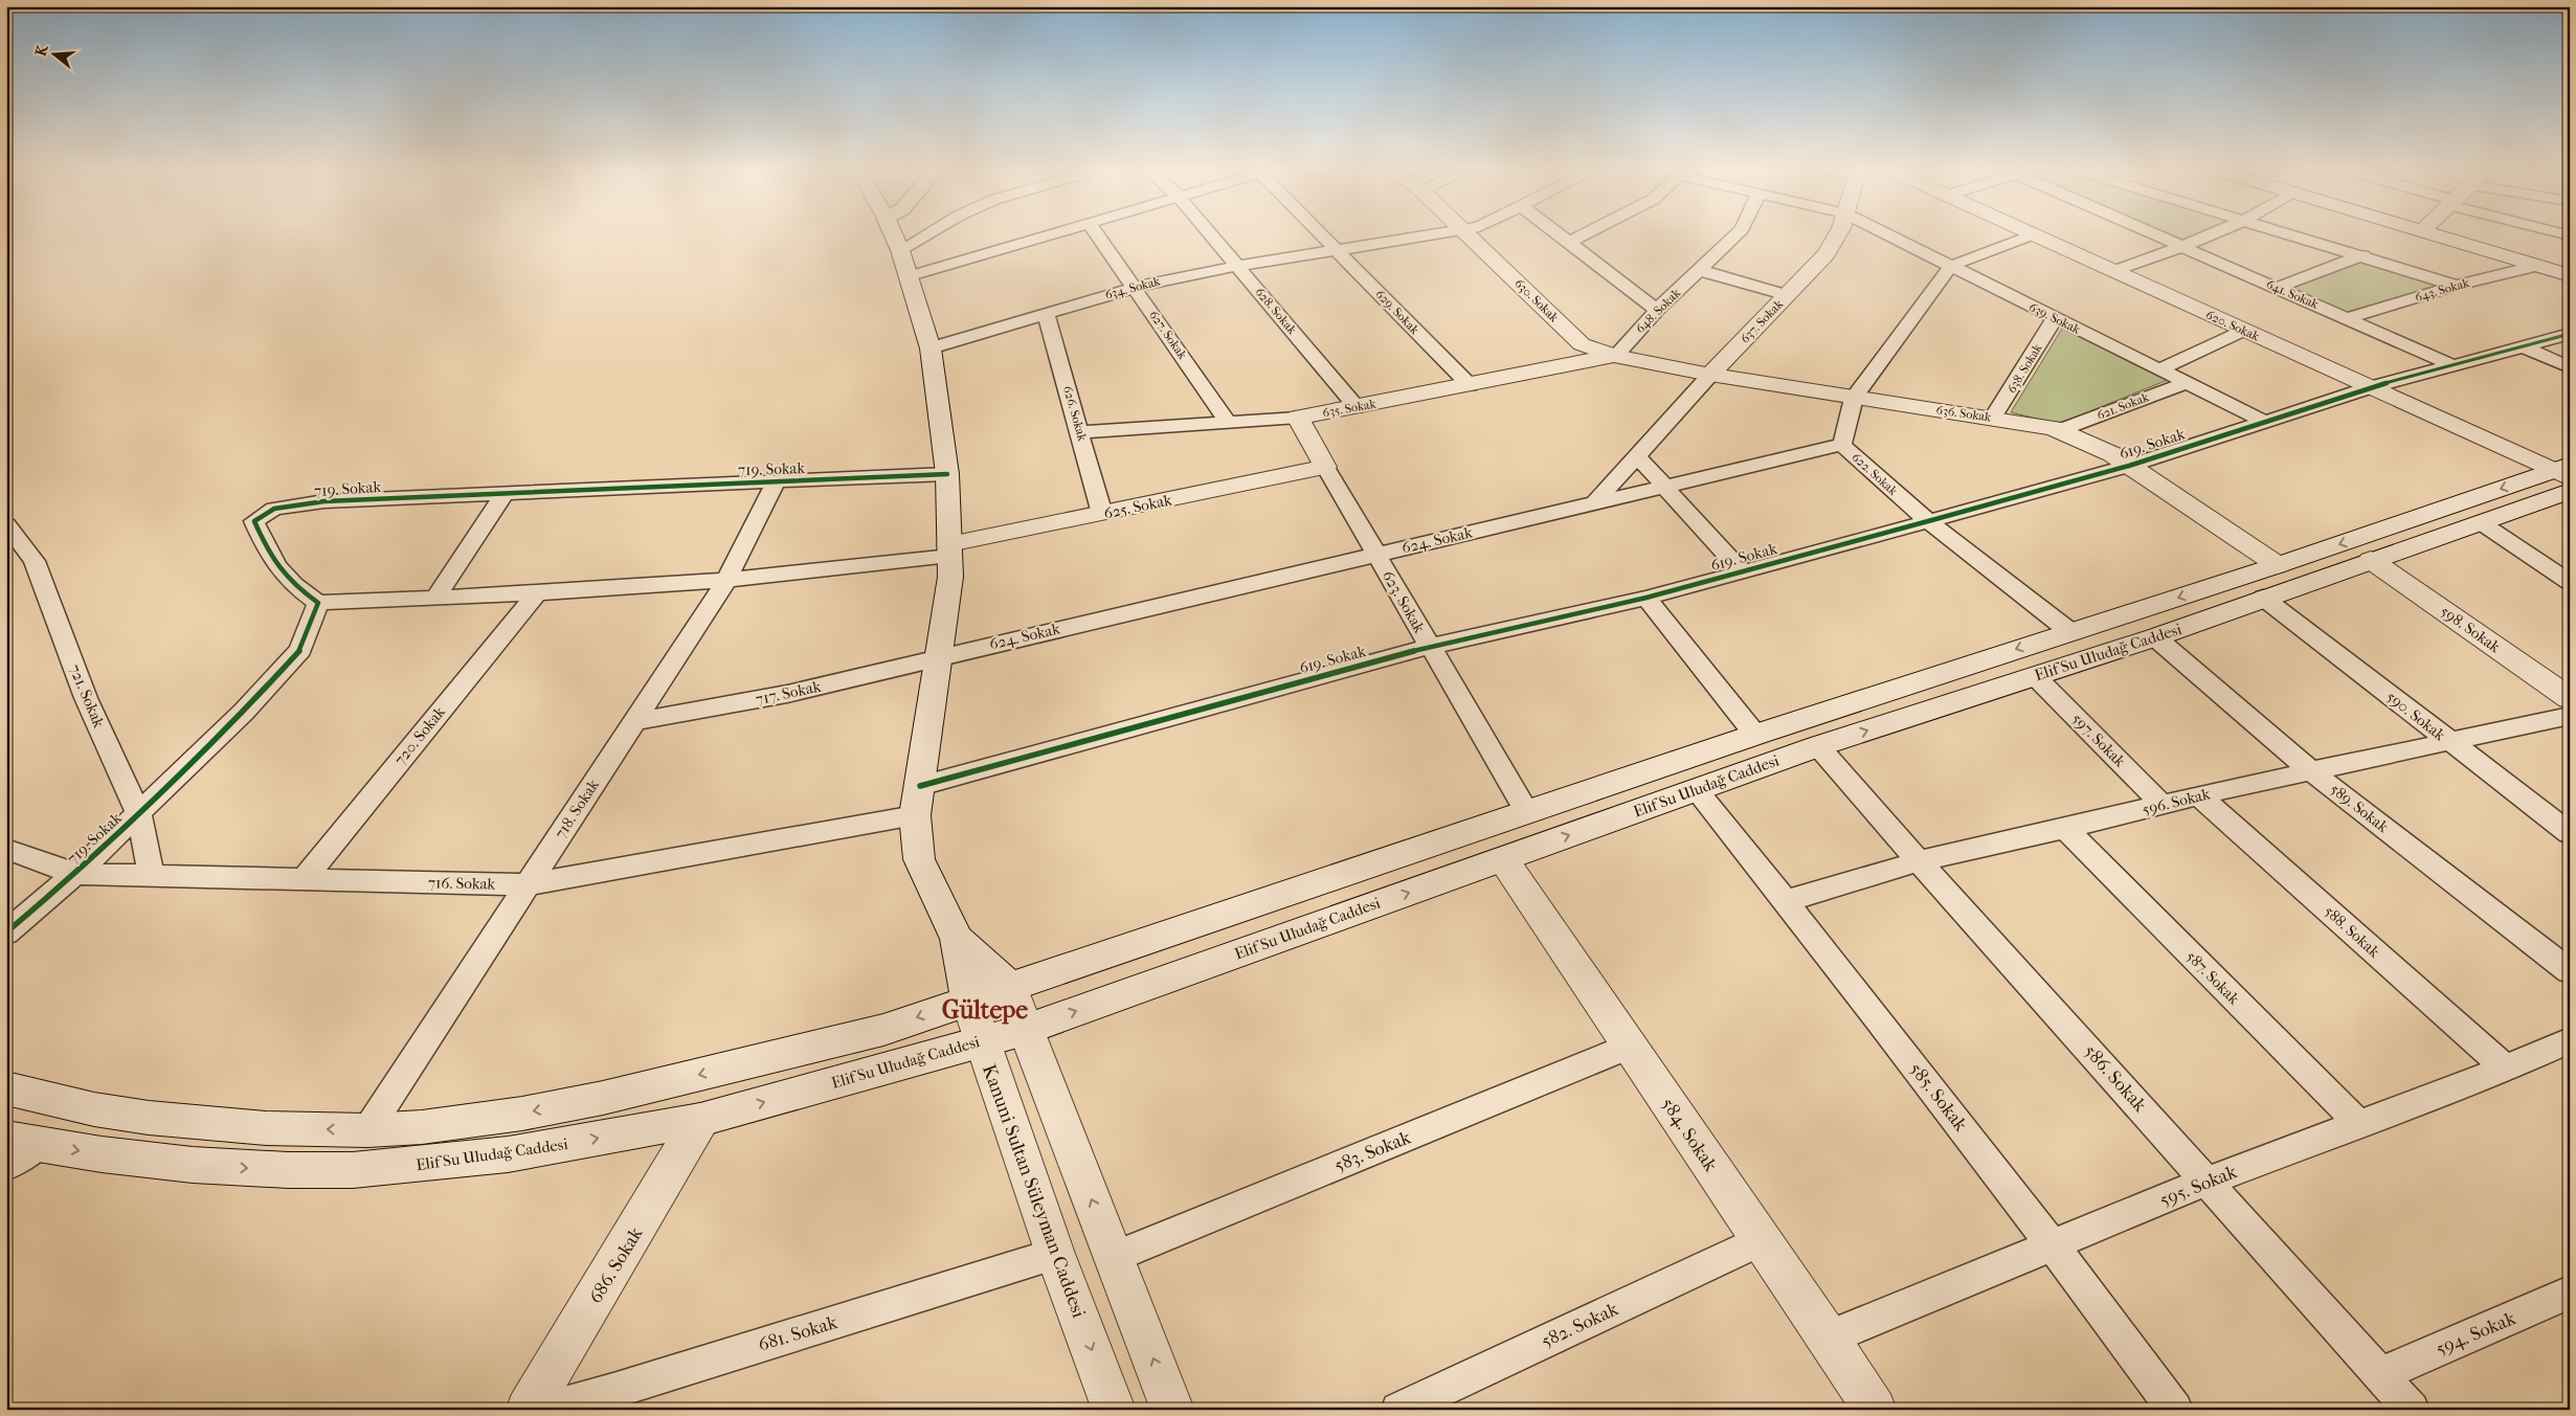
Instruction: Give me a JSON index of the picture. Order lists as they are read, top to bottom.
{
  "streets": {
    "main road": [
      "630. Sokak",
      "637. Sokak",
      "620. Sokak",
      "635. Sokak",
      "636. Sokak",
      "625. Sokak",
      "623. Sokak",
      "598. Sokak",
      "Elif Su Uludağ Caddesi",
      "584. Sokak",
      "Kanuni Sultan Süleyman Caddesi",
      "686. Sokak"
    ],
    "street": [
      "634. Sokak",
      "643. Sokak",
      "641. Sokak",
      "628. Sokak",
      "648. Sokak",
      "629. Sokak",
      "639. Sokak",
      "627. Sokak",
      "638. Sokak",
      "621. Sokak",
      "626. Sokak",
      "619. Sokak",
      "719. Sokak",
      "622. Sokak",
      "624. Sokak",
      "717. Sokak",
      "721. Sokak",
      "590. Sokak",
      "720. Sokak",
      "597. Sokak",
      "596. Sokak",
      "589. Sokak",
      "718. Sokak",
      "716. Sokak",
      "588. Sokak",
      "587. Sokak",
      "586. Sokak",
      "585. Sokak",
      "583. Sokak",
      "595. Sokak",
      "582. Sokak",
      "681. Sokak",
      "594. Sokak"
    ]
  },
  "crossings": [
    ["634. Sokak", "628. Sokak"],
    ["634. Sokak", "629. Sokak"],
    ["634. Sokak", "627. Sokak"],
    ["634. Sokak", "626. Sokak"],
    ["643. Sokak", "641. Sokak"],
    ["641. Sokak", "619. Sokak"],
    ["630. Sokak", "648. Sokak"],
    ["630. Sokak", "635. Sokak"],
    ["630. Sokak", "636. Sokak"],
    ["628. Sokak", "635. Sokak"],
    ["648. Sokak", "635. Sokak"],
    ["648. Sokak", "636. Sokak"],
    ["629. Sokak", "635. Sokak"],
    ["639. Sokak", "638. Sokak"],
    ["639. Sokak", "621. Sokak"],
    ["639. Sokak", "619. Sokak"],
    ["639. Sokak", "622. Sokak"],
    ["637. Sokak", "636. Sokak"],
    ["637. Sokak", "624. Sokak"],
    ["620. Sokak", "619. Sokak"],
    ["620. Sokak", "Elif Su Uludağ Caddesi"],
    ["627. Sokak", "635. Sokak"],
    ["638. Sokak", "636. Sokak"],
    ["621. Sokak", "636. Sokak"],
    ["635. Sokak", "626. Sokak"],
    ["635. Sokak", "636. Sokak"],
    ["635. Sokak", "623. Sokak"],
    ["626. Sokak", "625. Sokak"],
    ["636. Sokak", "619. Sokak"],
    ["636. Sokak", "622. Sokak"],
    ["636. Sokak", "Elif Su Uludağ Caddesi"],
    ["619. Sokak", "622. Sokak"],
    ["619. Sokak", "623. Sokak"],
    ["719. Sokak", "721. Sokak"],
    ["719. Sokak", "718. Sokak"],
    ["719. Sokak", "716. Sokak"],
    ["622. Sokak", "624. Sokak"],
    ["622. Sokak", "Elif Su Uludağ Caddesi"],
    ["625. Sokak", "623. Sokak"],
    ["624. Sokak", "623. Sokak"],
    ["624. Sokak", "717. Sokak"],
    ["623. Sokak", "Elif Su Uludağ Caddesi"],
    ["598. Sokak", "Elif Su Uludağ Caddesi"],
    ["Elif Su Uludağ Caddesi", "590. Sokak"],
    ["Elif Su Uludağ Caddesi", "597. Sokak"],
    ["Elif Su Uludağ Caddesi", "589. Sokak"],
    ["Elif Su Uludağ Caddesi", "718. Sokak"],
    ["Elif Su Uludağ Caddesi", "586. Sokak"],
    ["Elif Su Uludağ Caddesi", "585. Sokak"],
    ["Elif Su Uludağ Caddesi", "584. Sokak"],
    ["Elif Su Uludağ Caddesi", "Kanuni Sultan Süleyman Caddesi"],
    ["Elif Su Uludağ Caddesi", "686. Sokak"],
    ["717. Sokak", "718. Sokak"],
    ["721. Sokak", "716. Sokak"],
    ["590. Sokak", "596. Sokak"],
    ["720. Sokak", "716. Sokak"],
    ["597. Sokak", "596. Sokak"],
    ["596. Sokak", "589. Sokak"],
    ["596. Sokak", "588. Sokak"],
    ["596. Sokak", "587. Sokak"],
    ["596. Sokak", "586. Sokak"],
    ["596. Sokak", "585. Sokak"],
    ["718. Sokak", "716. Sokak"],
    ["588. Sokak", "595. Sokak"],
    ["587. Sokak", "595. Sokak"],
    ["586. Sokak", "595. Sokak"],
    ["586. Sokak", "594. Sokak"],
    ["585. Sokak", "595. Sokak"],
    ["584. Sokak", "583. Sokak"],
    ["584. Sokak", "595. Sokak"],
    ["584. Sokak", "582. Sokak"],
    ["Kanuni Sultan Süleyman Caddesi", "681. Sokak"]
  ],
  "districts": ["Gültepe"],
  "north": "left"
}
